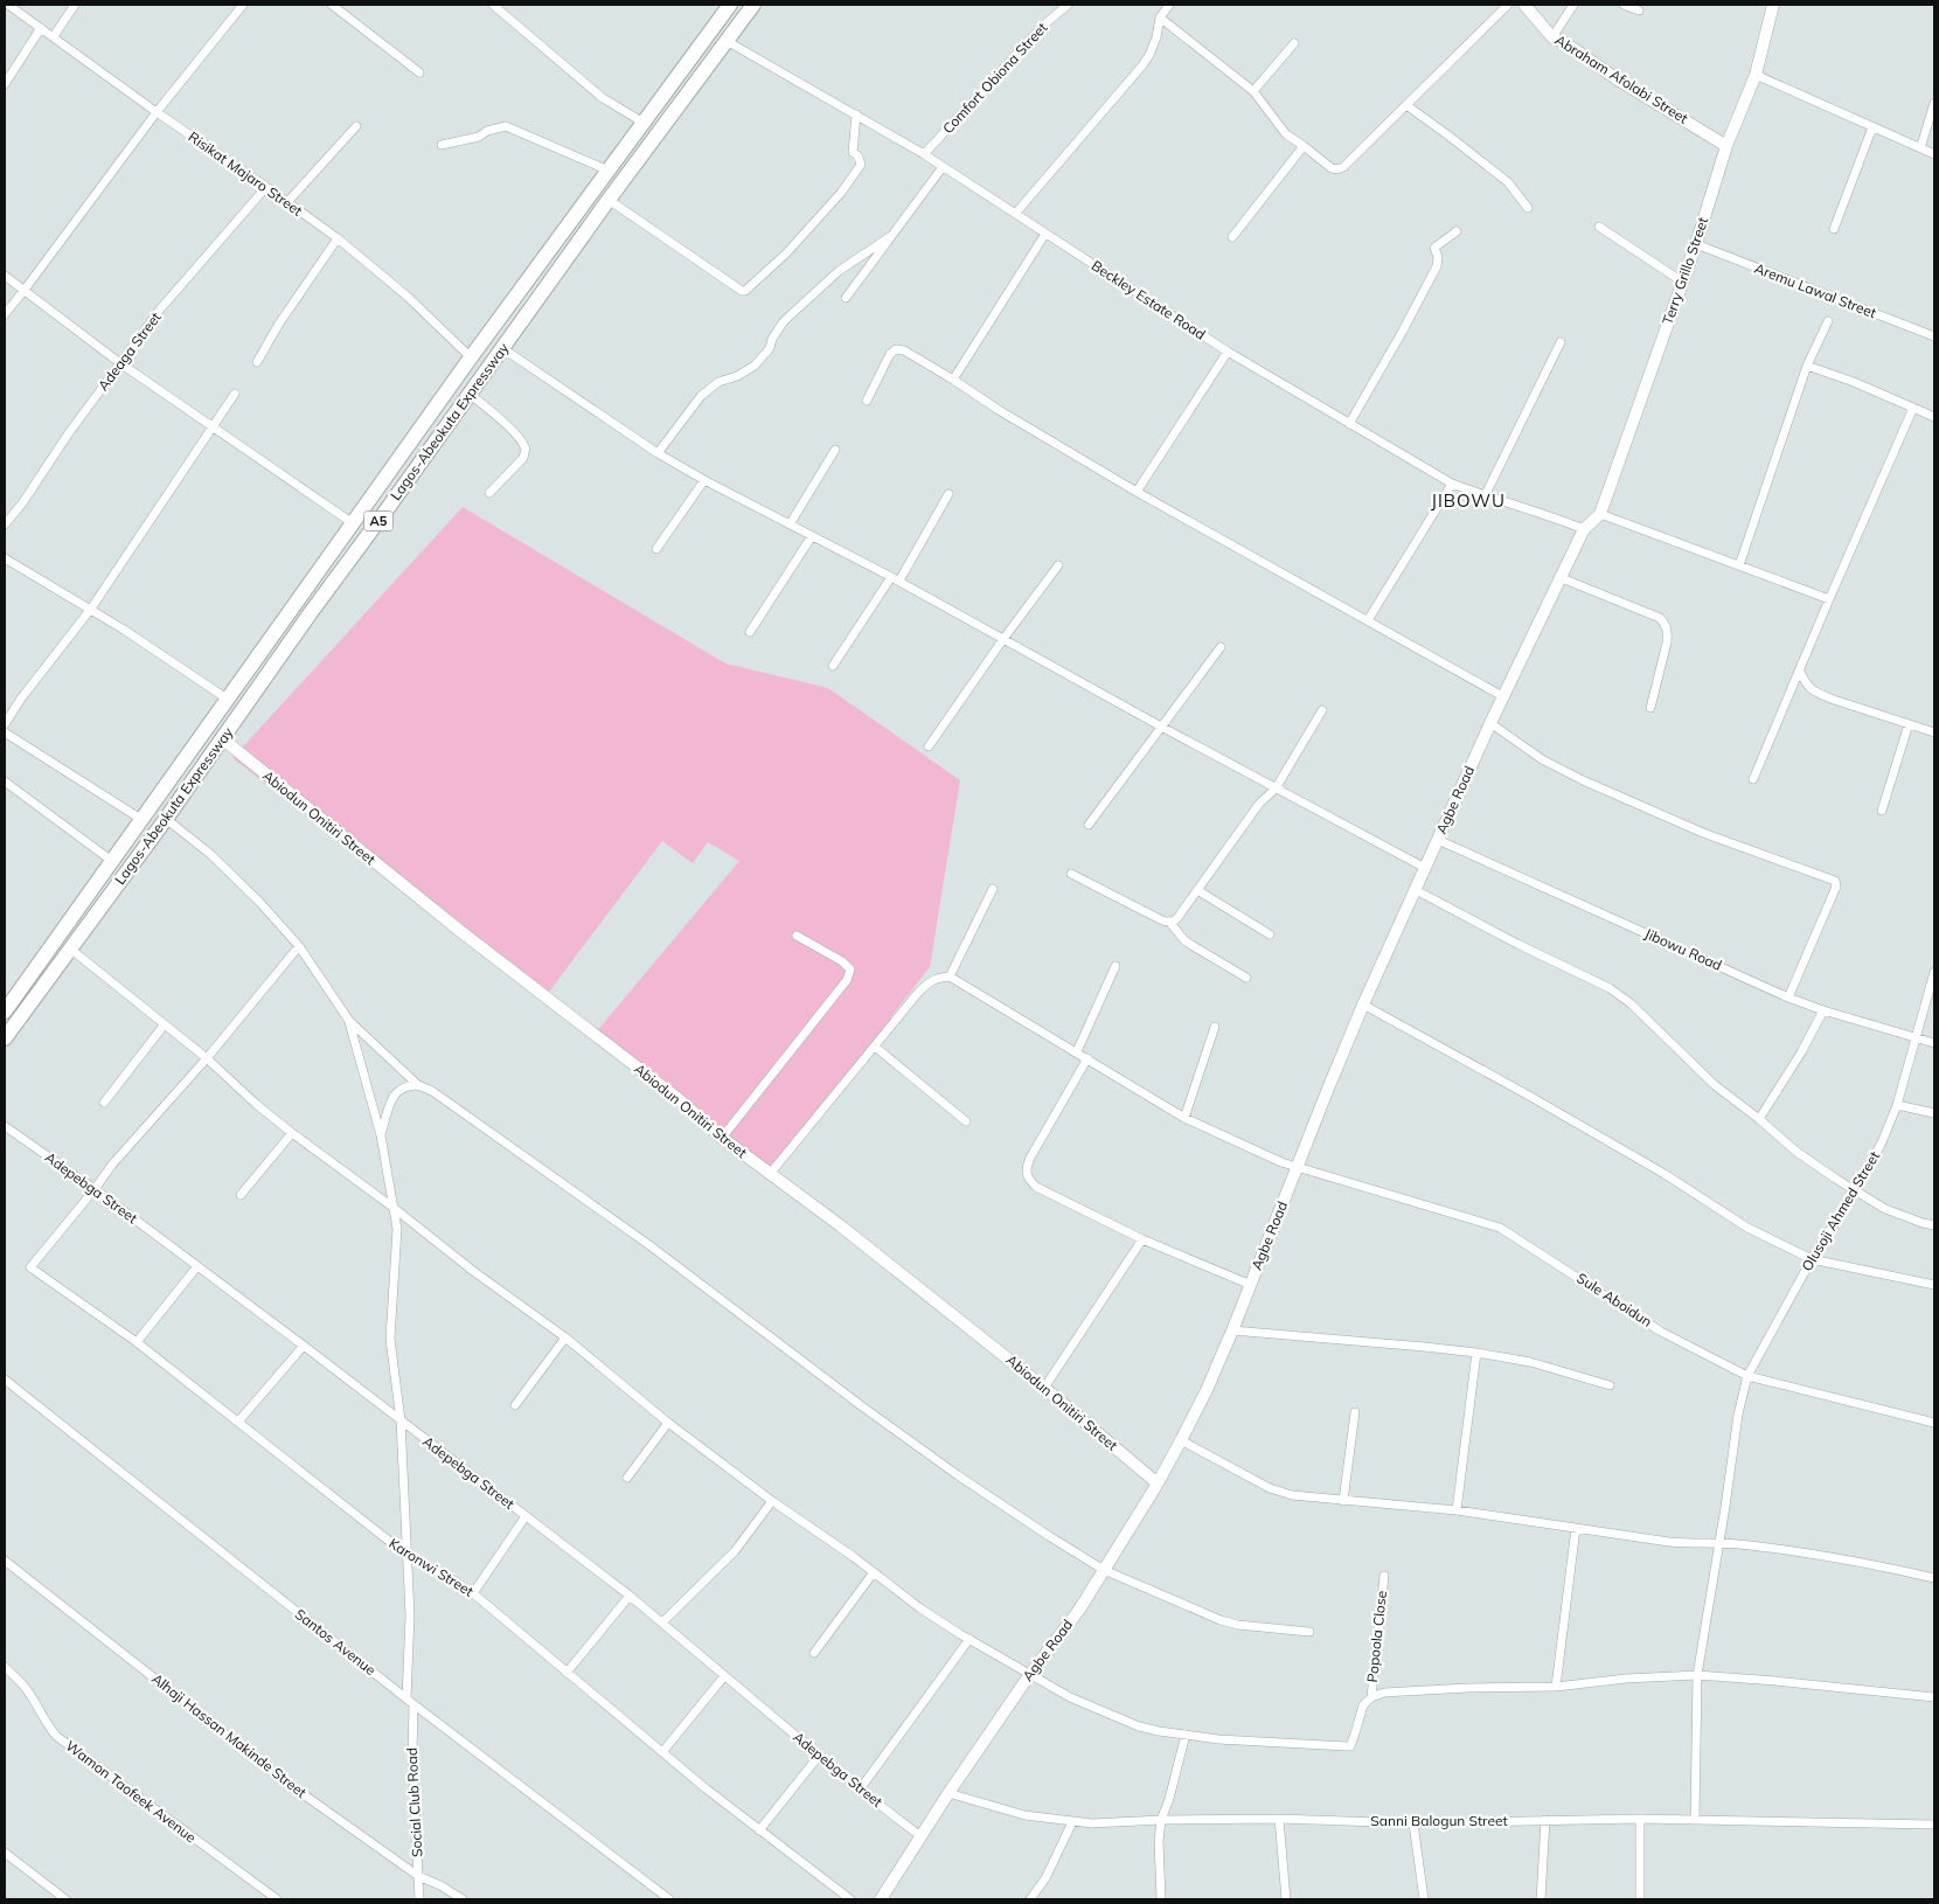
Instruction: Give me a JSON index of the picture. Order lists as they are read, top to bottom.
{
  "streets": {
    "highway": ["Lagos-Abeokuta Expressway", "A5"],
    "street": [
      "Comfort Obiona Street",
      "Abraham Afolabi Street",
      "Risikat Majaro Street",
      "Terry Grillo Street",
      "Aremu Lawal Street",
      "Beckley Estate Road",
      "Adeaga Street",
      "Agbe Road",
      "Abiodun Onitiri Street",
      "Jibowu Road",
      "Adepebga Street",
      "Olusoji Ahmed Street",
      "Sule Aboidun",
      "Karonwi Street",
      "Popoola Close",
      "Santos Avenue",
      "Alhaji Hassan Makinde Street",
      "Wamon Taofeek Avenue",
      "Social Club Road",
      "Sanni Balogun Street"
    ]
  },
  "crossings": [
    ["Comfort Obiona Street", "Beckley Estate Road"],
    ["Abraham Afolabi Street", "Terry Grillo Street"],
    ["Risikat Majaro Street", "Adeaga Street"],
    ["Risikat Majaro Street", "Lagos-Abeokuta Expressway"],
    ["Terry Grillo Street", "Aremu Lawal Street"],
    ["Terry Grillo Street", "Beckley Estate Road"],
    ["Terry Grillo Street", "Agbe Road"],
    ["Beckley Estate Road", "Lagos-Abeokuta Expressway"],
    ["Beckley Estate Road", "Agbe Road"],
    ["Lagos-Abeokuta Expressway", "Abiodun Onitiri Street"],
    ["Agbe Road", "Abiodun Onitiri Street"],
    ["Agbe Road", "Jibowu Road"],
    ["Agbe Road", "Adepebga Street"],
    ["Agbe Road", "Sule Aboidun"],
    ["Agbe Road", "Sanni Balogun Street"],
    ["Jibowu Road", "Olusoji Ahmed Street"],
    ["Adepebga Street", "Karonwi Street"],
    ["Adepebga Street", "Social Club Road"],
    ["Olusoji Ahmed Street", "Sule Aboidun"],
    ["Olusoji Ahmed Street", "Sanni Balogun Street"],
    ["Karonwi Street", "Social Club Road"],
    ["Santos Avenue", "Social Club Road"],
    ["Alhaji Hassan Makinde Street", "Social Club Road"]
  ],
  "districts": ["JIBOWU"]
}
